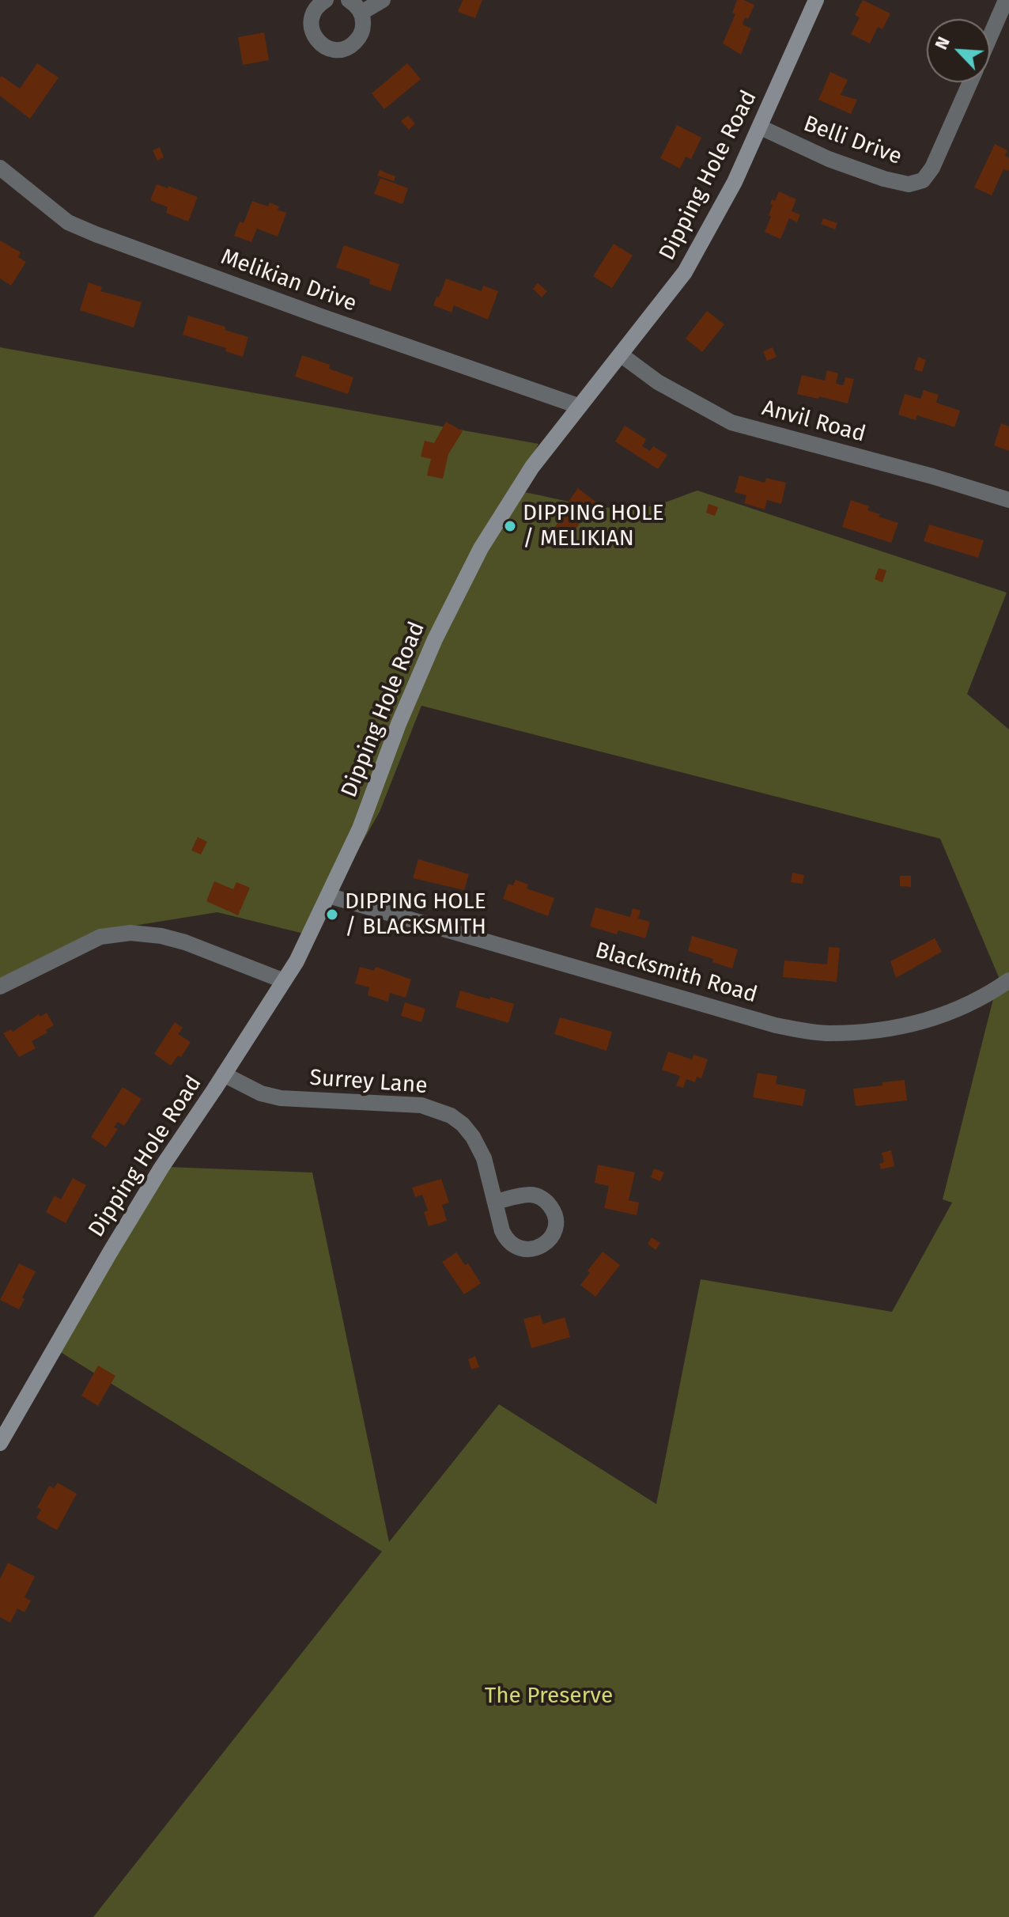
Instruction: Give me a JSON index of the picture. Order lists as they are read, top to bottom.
{
  "streets": {
    "main road": ["Dipping Hole Road"],
    "street": [
      "Belli Drive",
      "Melikian Drive",
      "Anvil Road",
      "Blacksmith Road",
      "Surrey Lane"
    ]
  },
  "crossings": [
    ["Belli Drive", "Dipping Hole Road"],
    ["Dipping Hole Road", "Melikian Drive"],
    ["Dipping Hole Road", "Anvil Road"],
    ["Dipping Hole Road", "Blacksmith Road"],
    ["Dipping Hole Road", "Surrey Lane"]
  ],
  "parks": ["The Preserve"],
  "places": ["DIPPING HOLE / MELIKIAN", "DIPPING HOLE / BLACKSMITH"],
  "north": "top left"
}
